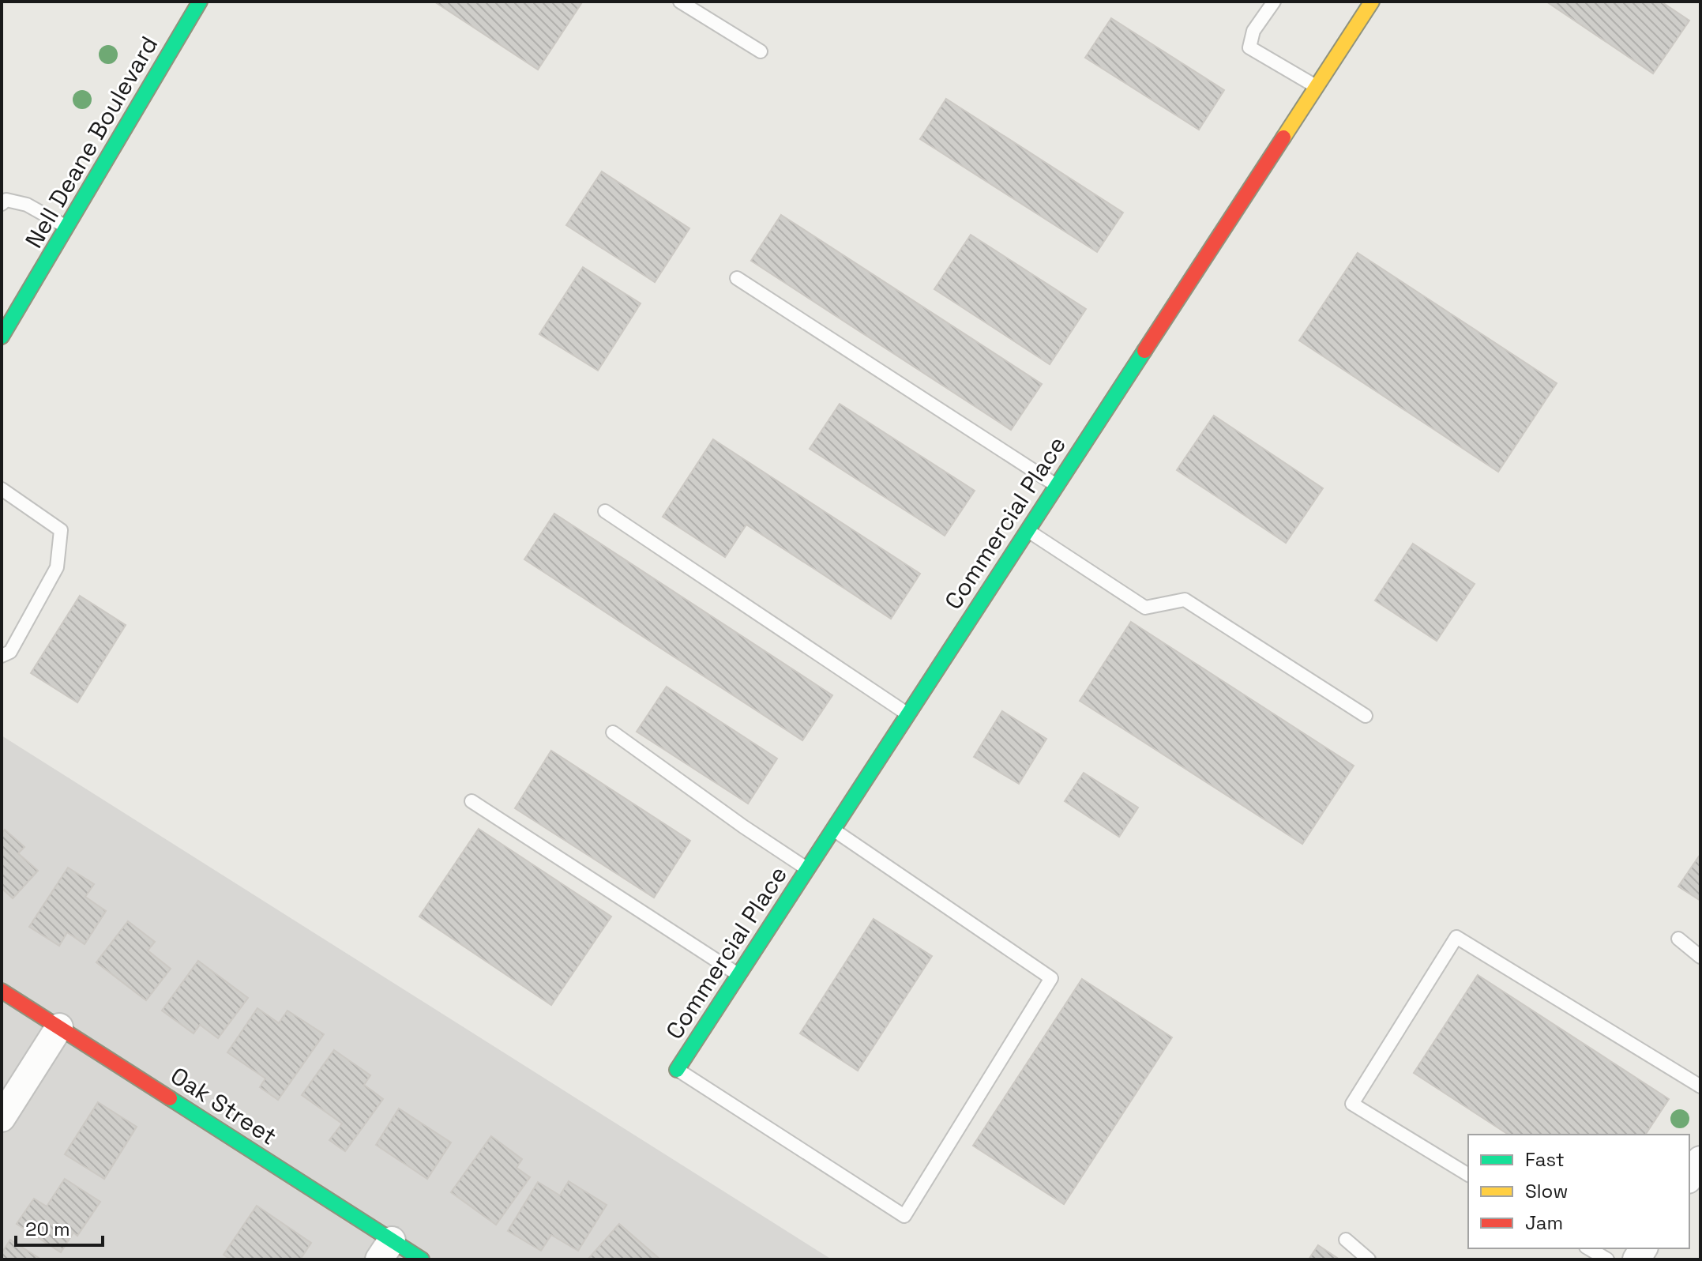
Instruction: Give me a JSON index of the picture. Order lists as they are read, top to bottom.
{
  "streets": {
    "street": ["Nell Deane Boulevard", "Commercial Place", "Oak Street"]
  },
  "legend": ["Fast", "Slow", "Jam"],
  "scale_bar": "20 m"
}
